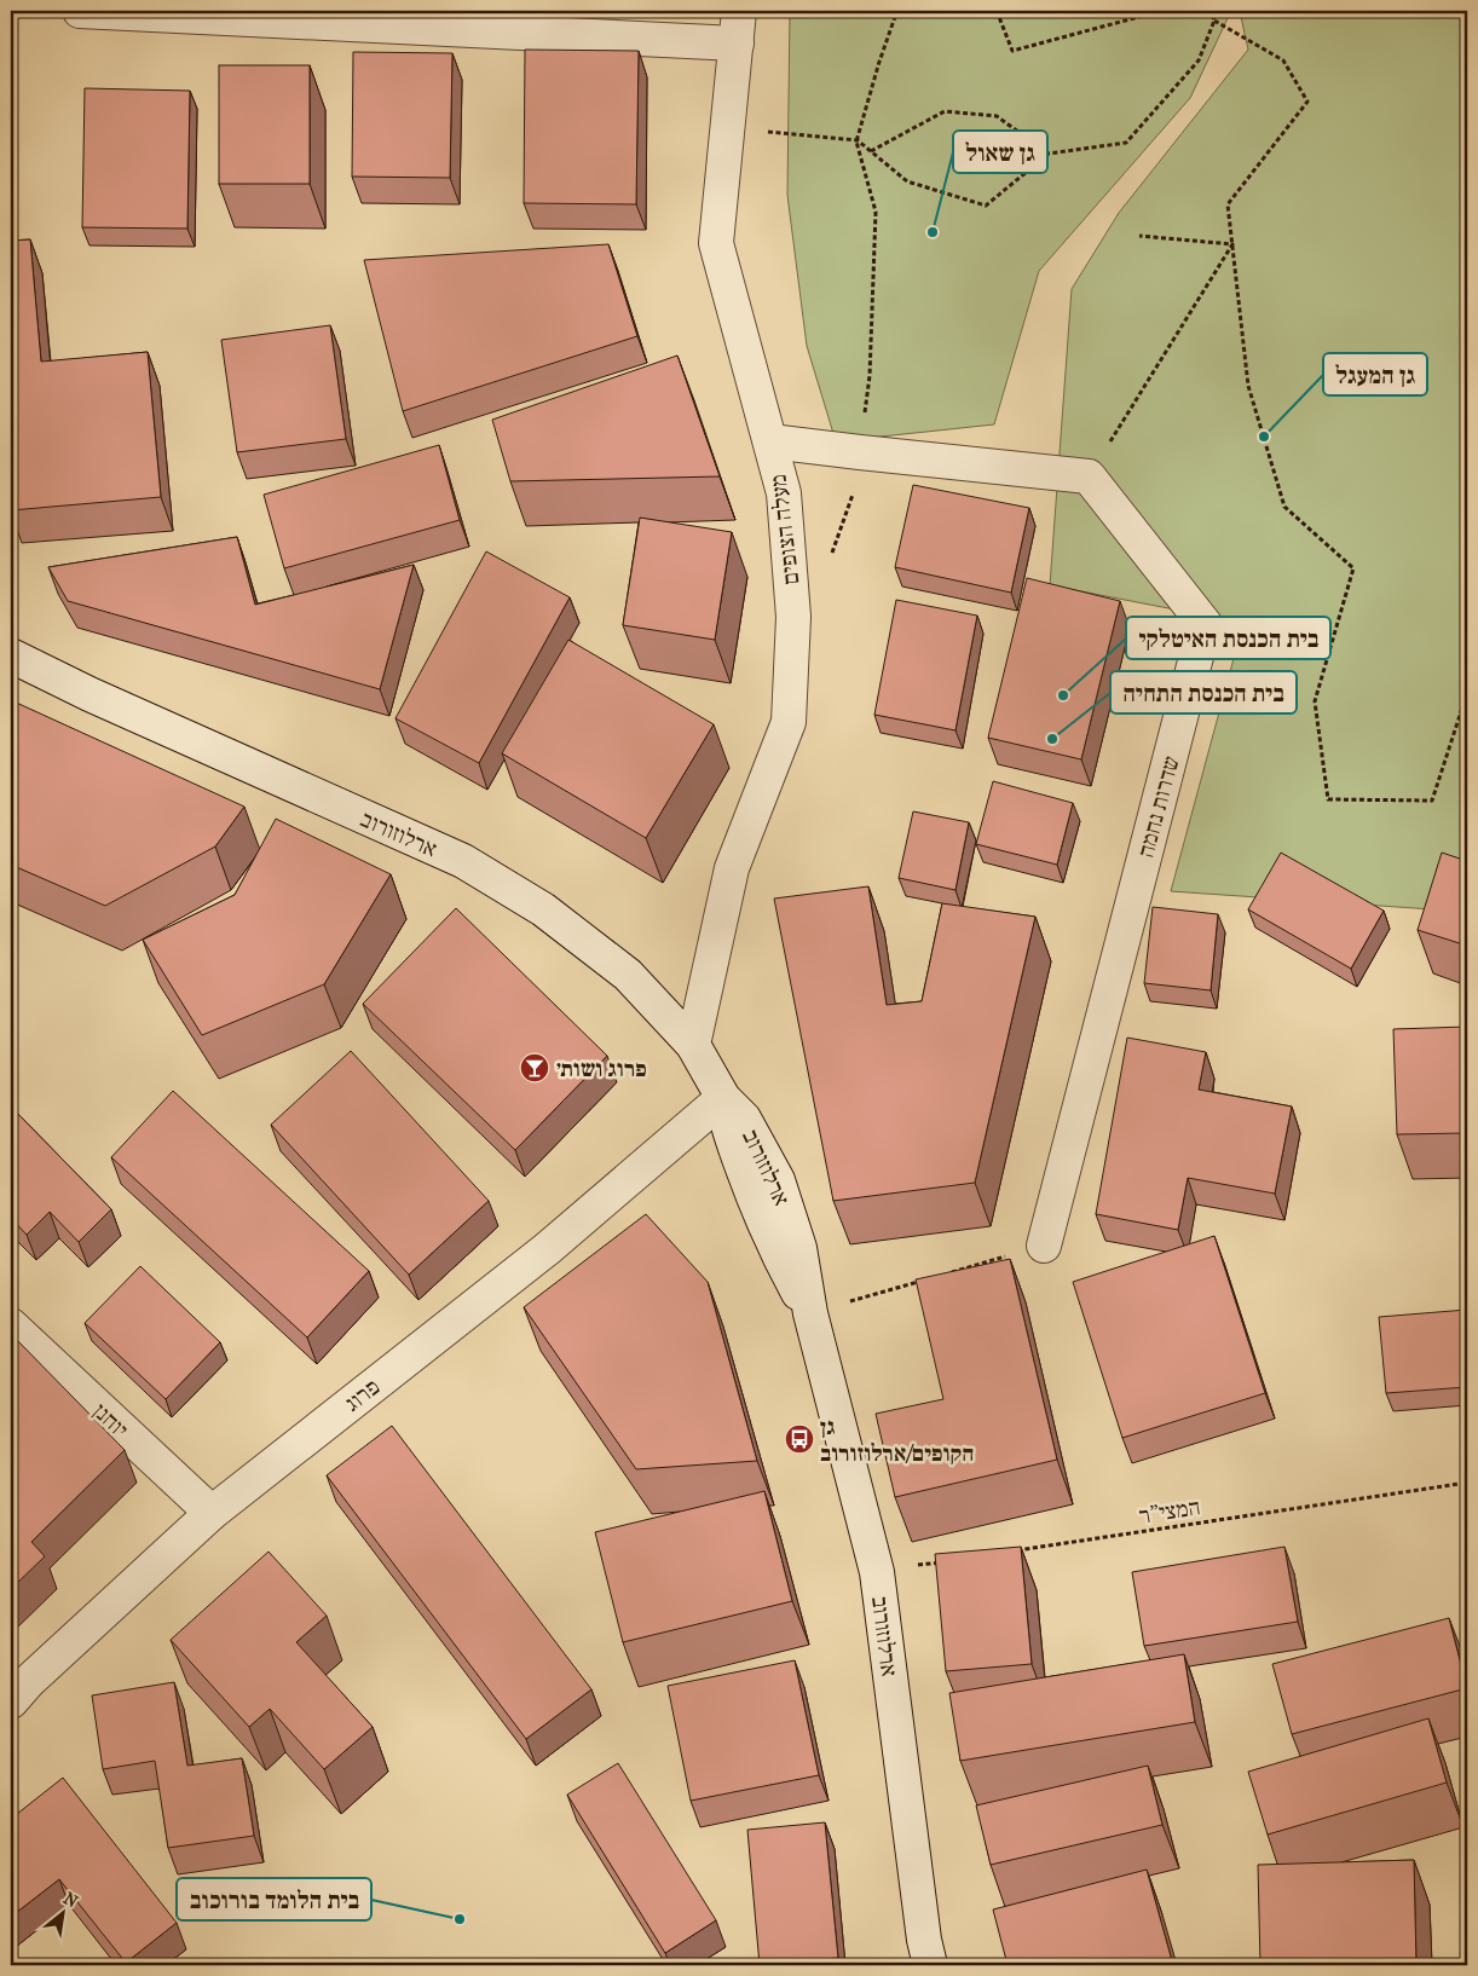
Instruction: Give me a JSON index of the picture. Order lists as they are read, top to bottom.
{
  "streets": {
    "street": [
      "מעלה הצופים",
      "שדרות נחמה",
      "ארלוזורוב",
      "פרוג",
      "יוחנן"
    ],
    "path": ["המצי\"ר"]
  },
  "crossings": [
    ["מעלה הצופים", "ארלוזורוב"],
    ["ארלוזורוב", "פרוג"],
    ["פרוג", "יוחנן"]
  ],
  "places": {
    "other": [
      "גן שאול",
      "גן המעגל",
      "בית הכנסת האיטלקי",
      "בית הכנסת התחיה",
      "בית הלומד בורוכוב"
    ],
    "bar": ["פרוג ושות׳"],
    "bus stop": ["גן הקופים/ארלוזורוב"]
  },
  "north": "top right"
}
